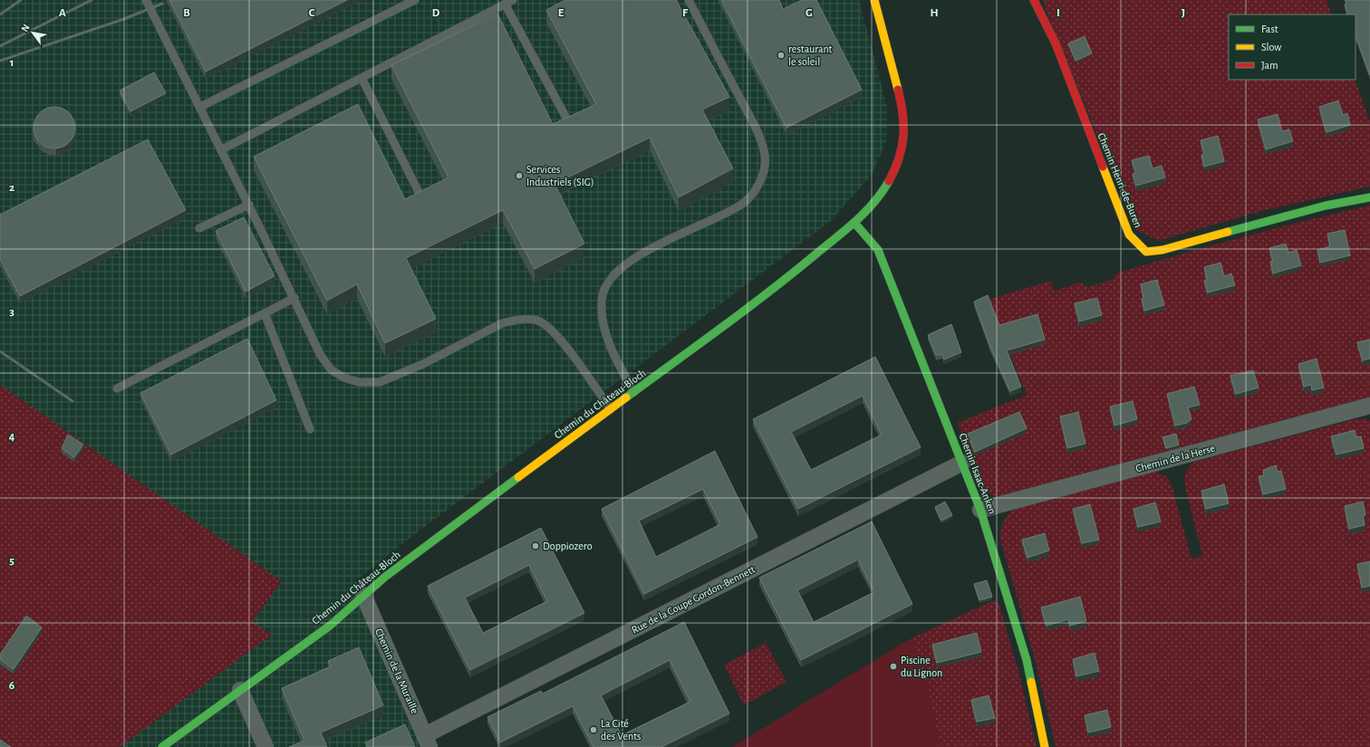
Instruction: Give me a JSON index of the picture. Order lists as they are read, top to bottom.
{
  "streets": {
    "street": [
      "Chemin Henri-de-Buren",
      "Chemin du Château-Bloch",
      "Chemin de la Herse",
      "Chemin Isaac-Anken",
      "Rue de la Coupe Gordon-Bennett",
      "Chemin de la Muraille"
    ]
  },
  "crossings": [
    ["Chemin du Château-Bloch", "Chemin Isaac-Anken"],
    ["Chemin du Château-Bloch", "Chemin de la Muraille"],
    ["Chemin de la Herse", "Chemin Isaac-Anken"],
    ["Chemin Isaac-Anken", "Rue de la Coupe Gordon-Bennett"],
    ["Rue de la Coupe Gordon-Bennett", "Chemin de la Muraille"]
  ],
  "places": [
    "restaurant le soleil",
    "Services Industriels (SIG)",
    "Doppiozero",
    "Piscine du Lignon",
    "La Cité des Vents"
  ],
  "legend": ["Fast", "Slow", "Jam"],
  "north": "top left",
  "grid": {
    "columns": [
      "A",
      "B",
      "C",
      "D",
      "E",
      "F",
      "G",
      "H",
      "I",
      "J"
    ],
    "rows": [
      "1",
      "2",
      "3",
      "4",
      "5",
      "6"
    ]
  }
}
